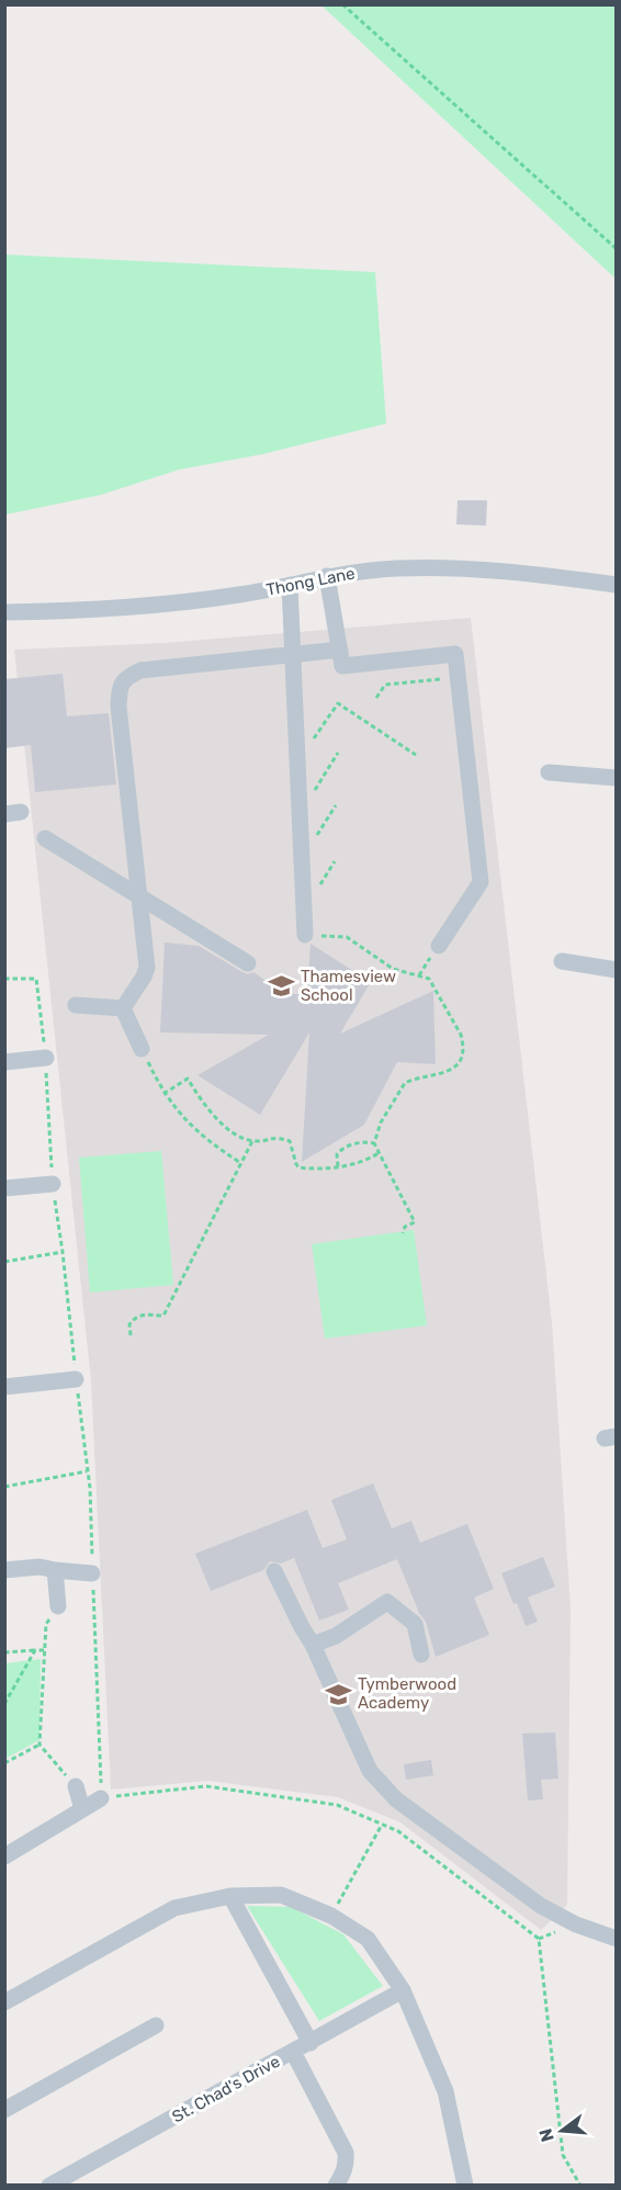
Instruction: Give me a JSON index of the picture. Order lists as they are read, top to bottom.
{
  "streets": {
    "street": ["Thong Lane", "St. Chad's Drive"]
  },
  "places": {
    "school or university": ["Thamesview School", "Tymberwood Academy"]
  },
  "north": "left"
}
